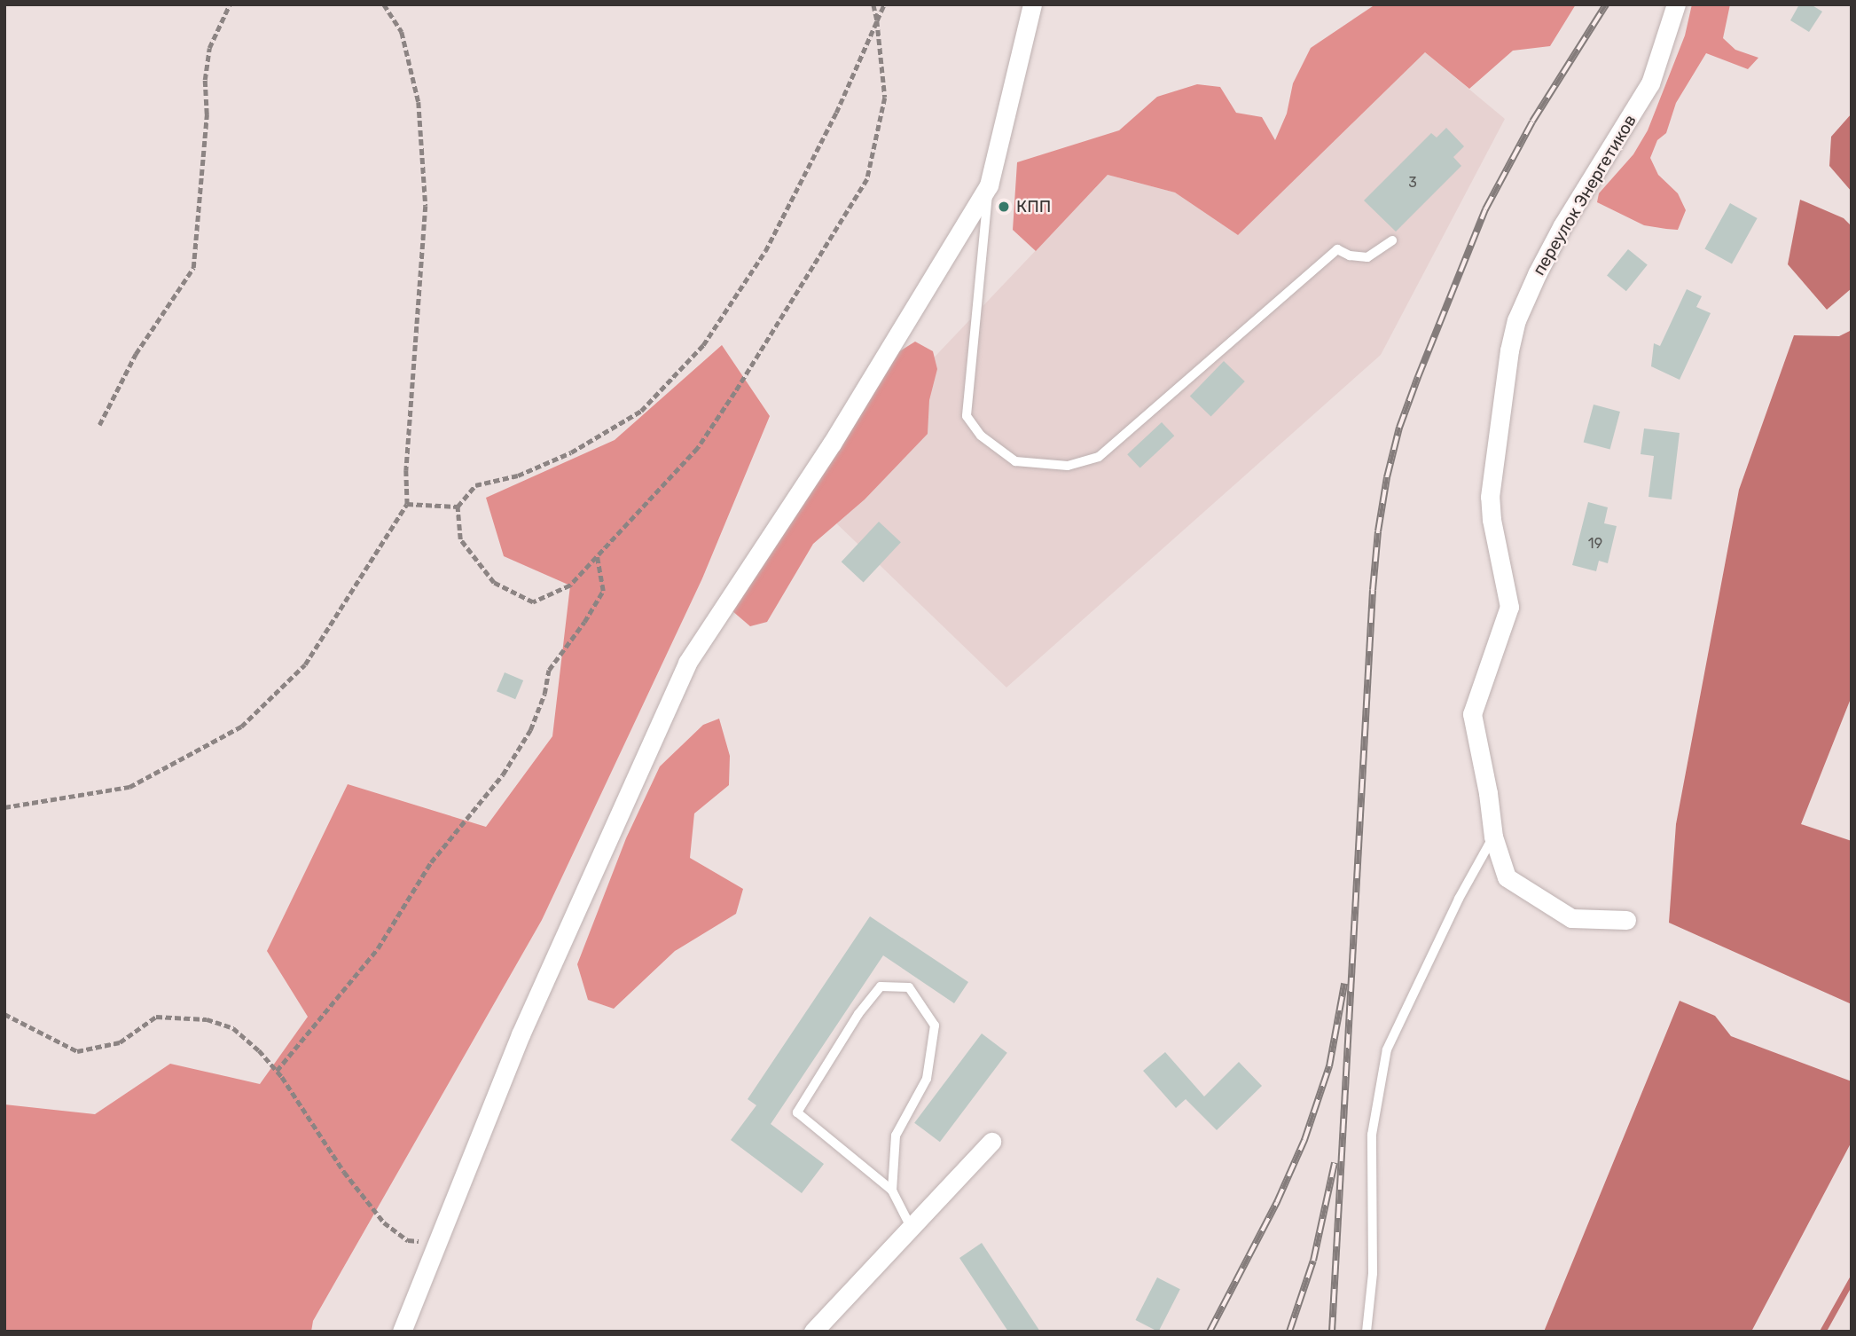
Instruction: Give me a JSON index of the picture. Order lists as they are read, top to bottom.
{
  "streets": {
    "street": ["переулок Энергетиков"]
  },
  "places": ["КПП"],
  "house_numbers": ["3", "19"]
}
